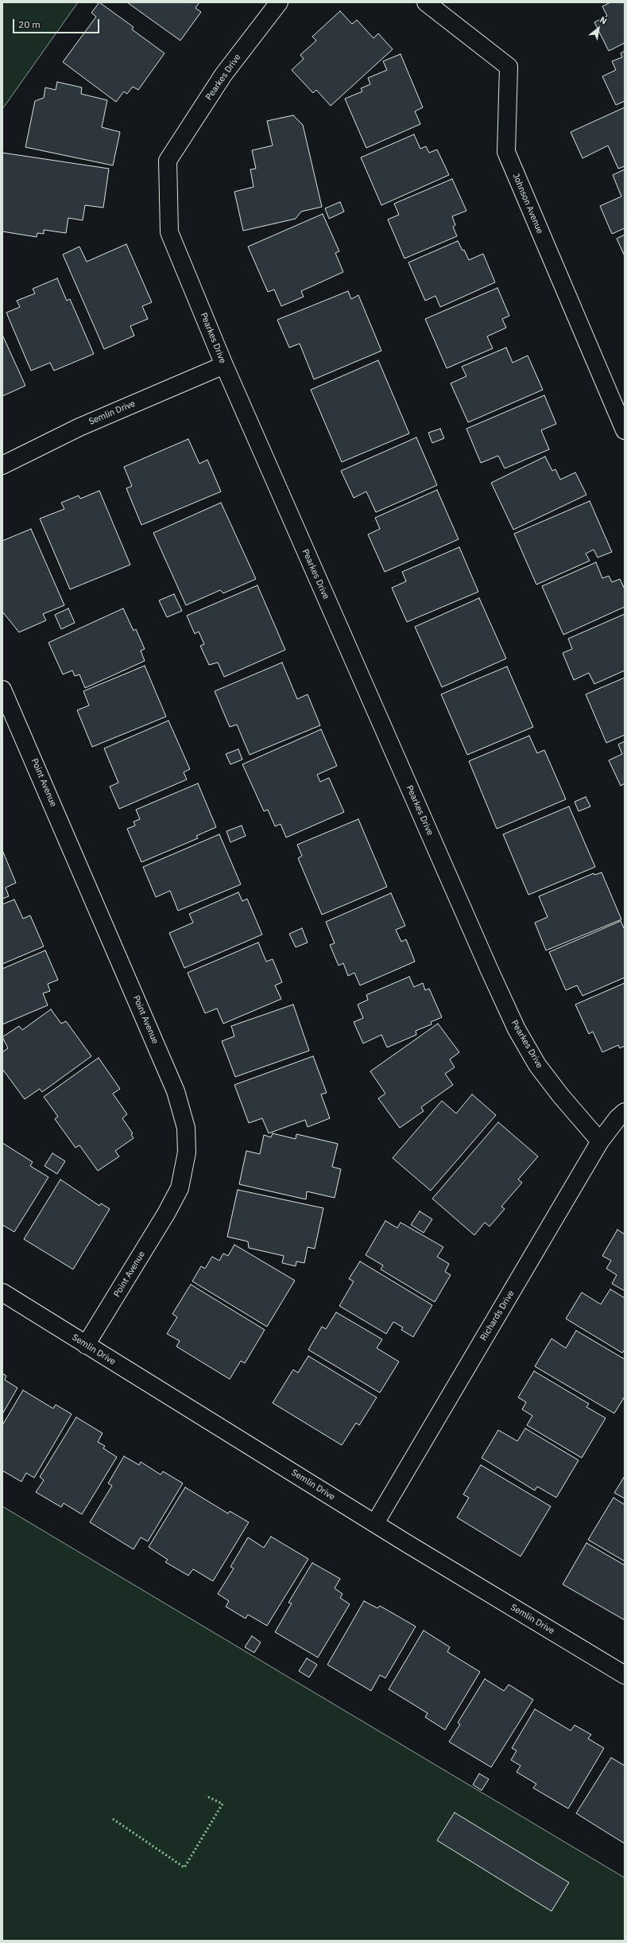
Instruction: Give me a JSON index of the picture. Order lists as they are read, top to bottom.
{
  "streets": {
    "street": [
      "Pearkes Drive",
      "Johnson Avenue",
      "Semlin Drive",
      "Point Avenue",
      "Richards Drive"
    ]
  },
  "crossings": [
    ["Pearkes Drive", "Semlin Drive"],
    ["Pearkes Drive", "Richards Drive"],
    ["Semlin Drive", "Point Avenue"],
    ["Semlin Drive", "Richards Drive"]
  ],
  "scale_bar": "20 m",
  "north": "top right"
}
